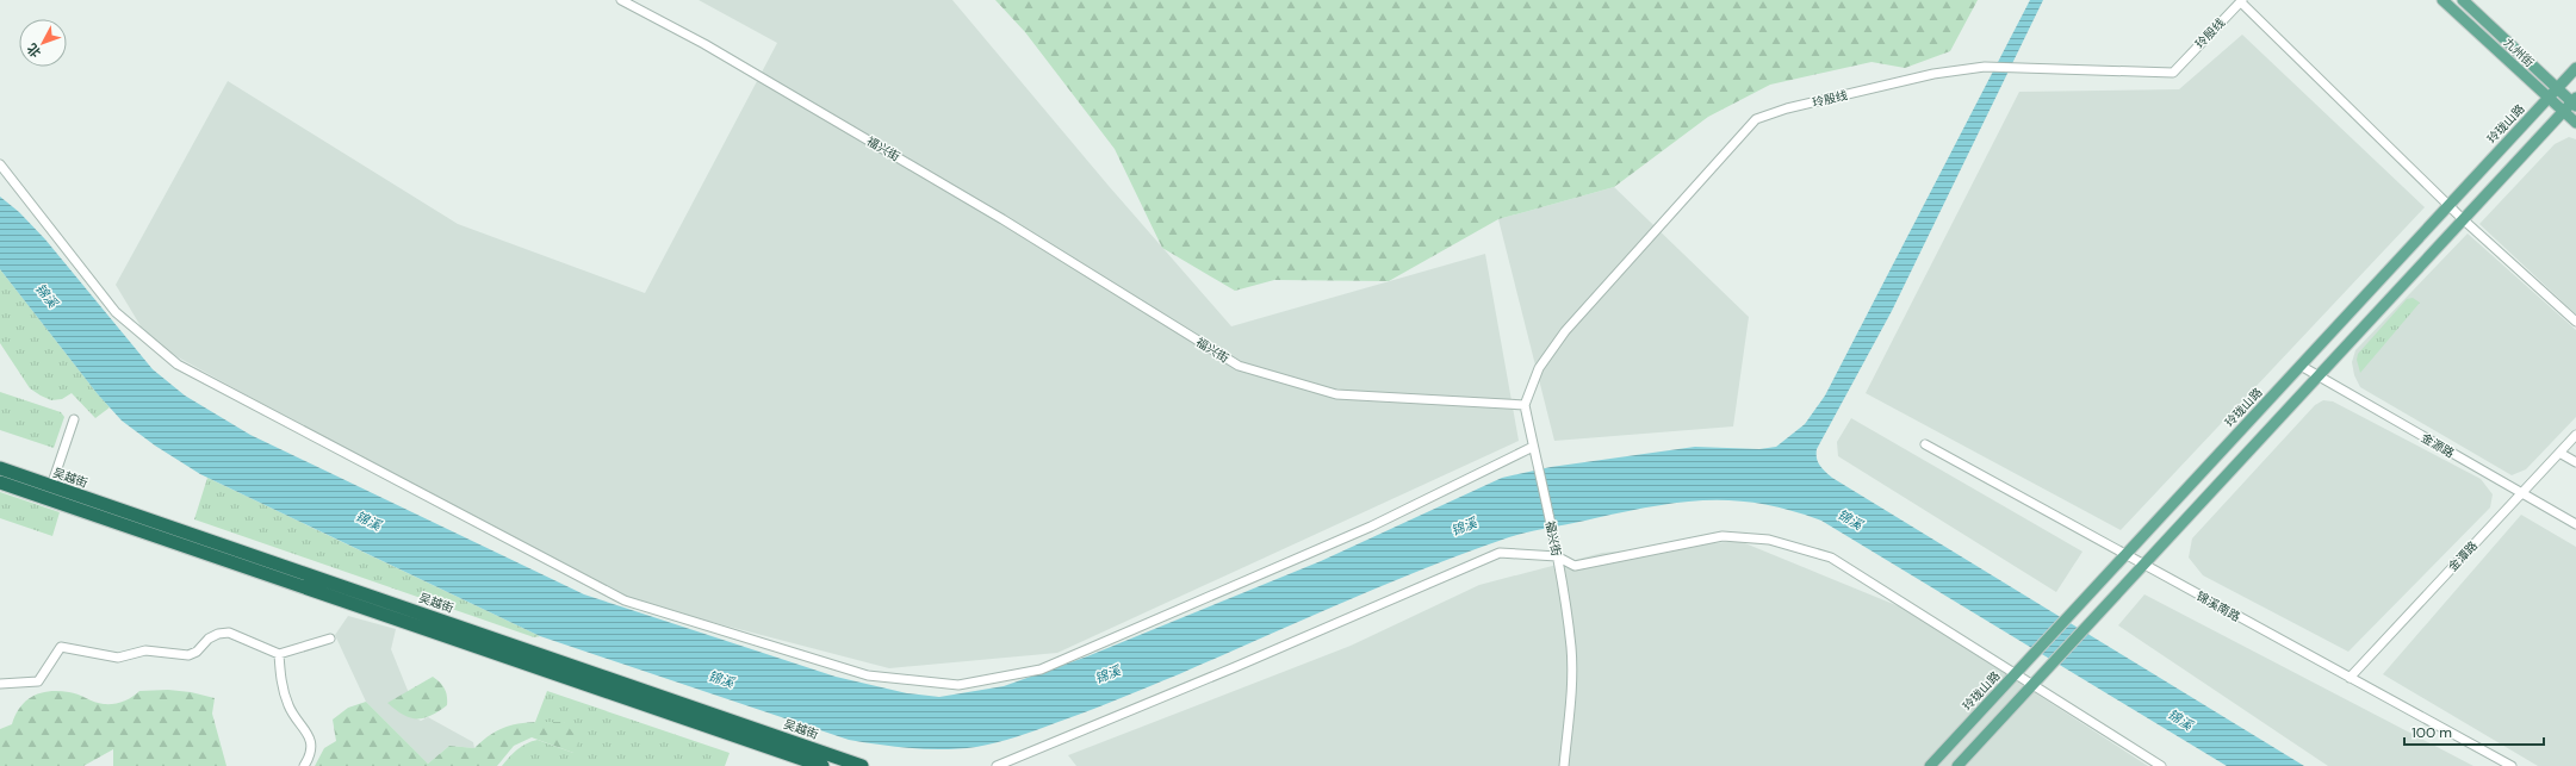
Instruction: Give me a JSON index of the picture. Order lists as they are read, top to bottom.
{
  "streets": {
    "highway": ["吴越街"],
    "main road": ["九州街", "玲珑山路"],
    "street": [
      "玲殷线",
      "福兴街",
      "金源路",
      "金潭路",
      "锦溪南路"
    ]
  },
  "crossings": [
    ["玲殷线", "福兴街"],
    ["九州街", "玲珑山路"],
    ["玲珑山路", "金源路"],
    ["玲珑山路", "锦溪南路"],
    ["金源路", "金潭路"],
    ["金潭路", "锦溪南路"]
  ],
  "water": ["锦溪"],
  "scale_bar": "100 m",
  "north": "bottom left"
}
